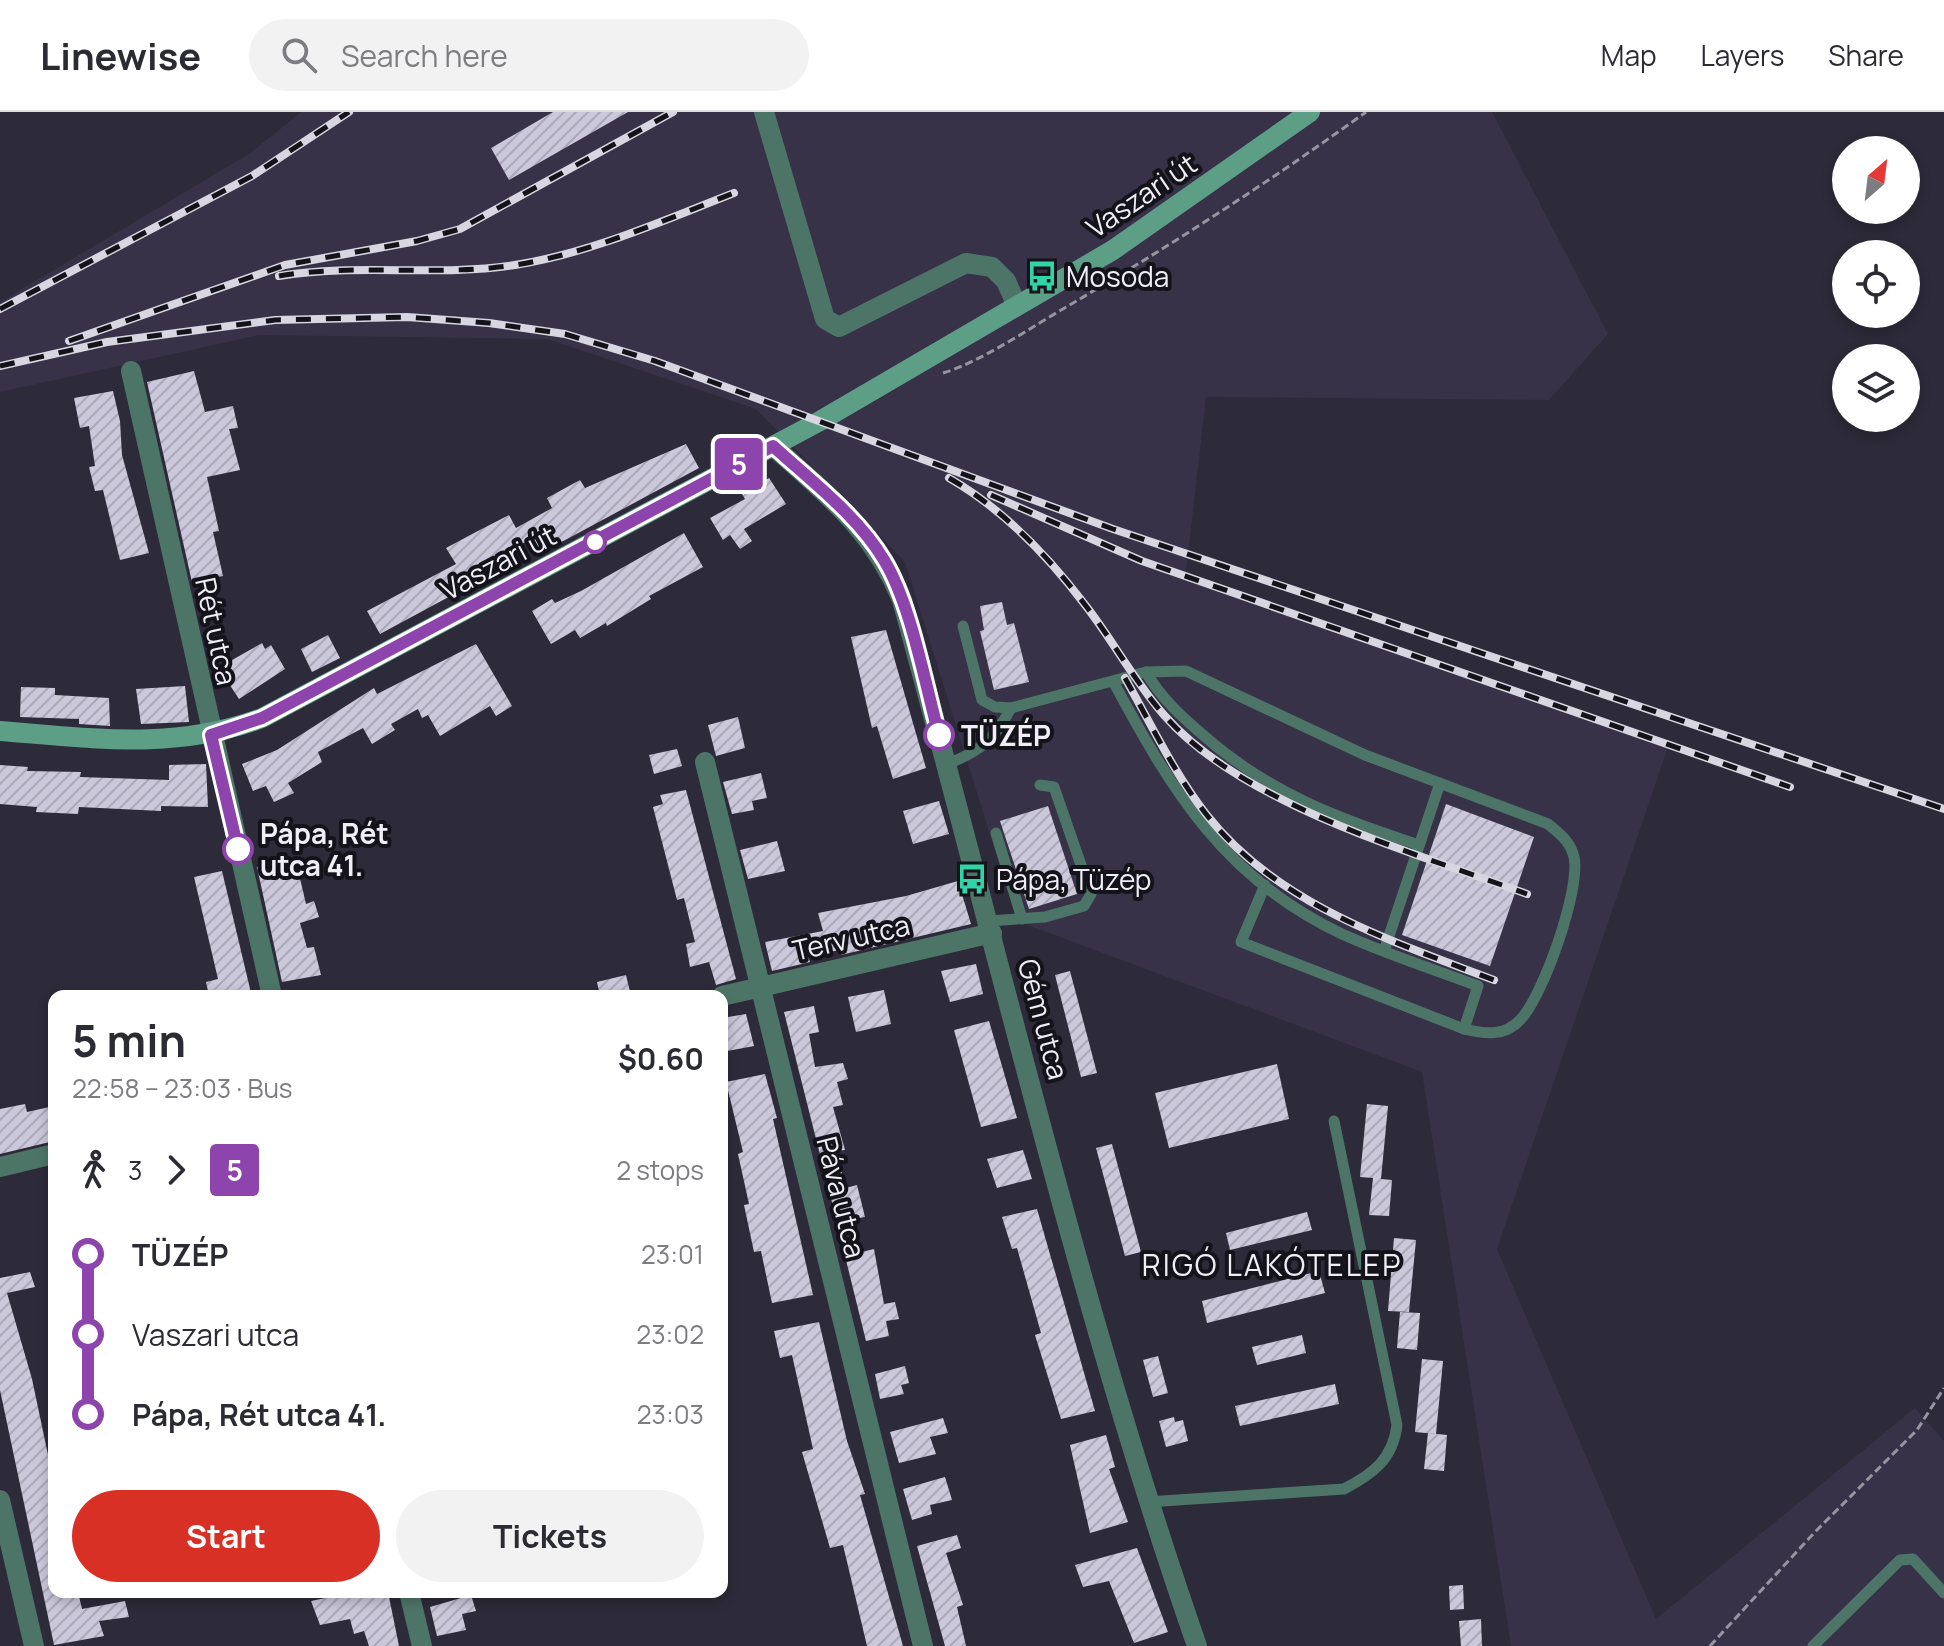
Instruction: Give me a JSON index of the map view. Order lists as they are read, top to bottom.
{
  "streets": {
    "main road": ["Vaszari út"],
    "street": [
      "Rét utca",
      "Terv utca",
      "Gém utca",
      "Páva utca"
    ]
  },
  "crossings": [
    ["Vaszari út", "Rét utca"],
    ["Vaszari út", "Gém utca"],
    ["Terv utca", "Gém utca"],
    ["Terv utca", "Páva utca"]
  ],
  "districts": ["RIGÓ LAKÓTELEP"],
  "places": {
    "bus stop": ["Mosoda", "Pápa, Tüzép"],
    "other": ["TÜZÉP", "Pápa, Rét utca 41."]
  },
  "lines": ["bus line 5"],
  "north": "top right",
  "page": {
    "header": "Linewise",
    "search": "Search here",
    "nav": ["Map", "Layers", "Share"],
    "on_map": "5",
    "heading": ["5 min", "22:58 – 23:03 · Bus", "$0.60"],
    "legs": ["3", "5", "2 stops"],
    "list": [
      {
        "name": "TÜZÉP",
        "value": "23:01"
      },
      {
        "name": "Vaszari utca",
        "value": "23:02"
      },
      {
        "name": "Pápa, Rét utca 41.",
        "value": "23:03"
      }
    ],
    "buttons": ["Start", "Tickets"]
  }
}
